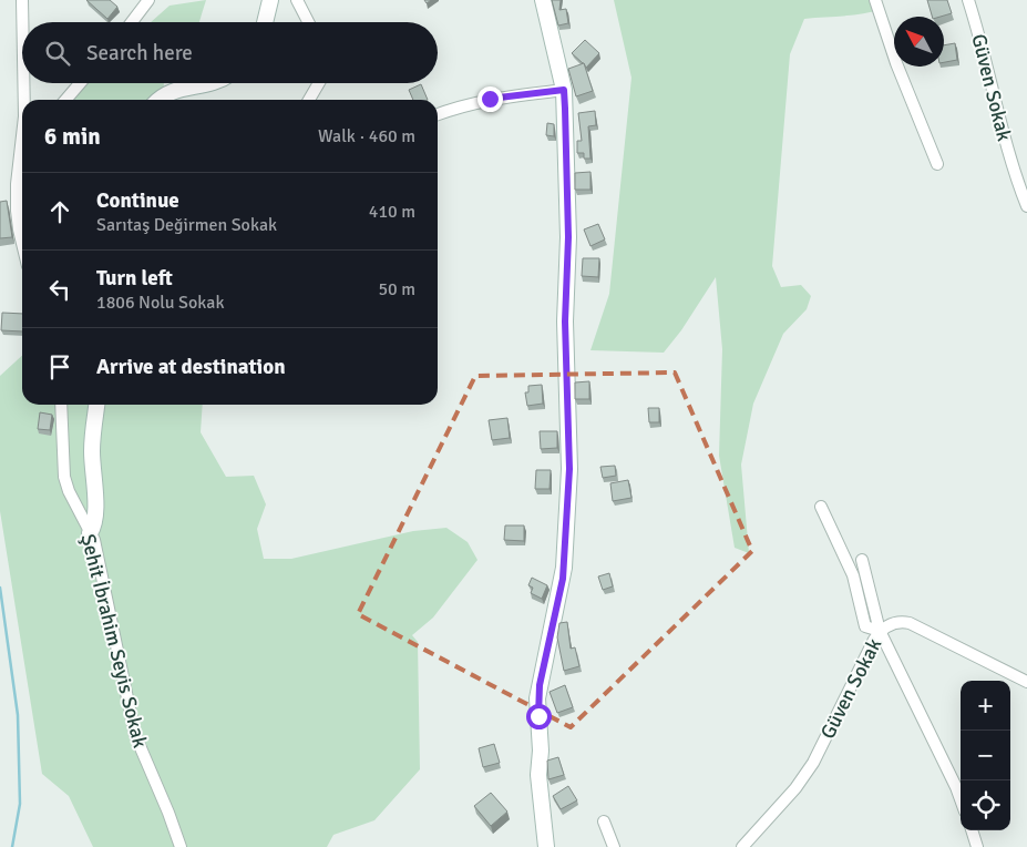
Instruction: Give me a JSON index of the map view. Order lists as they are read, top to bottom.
{
  "streets": {
    "street": ["Güven Sokak", "Şehit İbrahim Seyis Sokak"]
  },
  "north": "top left",
  "page": {
    "search": "Search here",
    "heading": ["6 min", "Walk · 460 m"],
    "list": [
      ["Continue", "Sarıtaş Değirmen Sokak", "410 m"],
      ["Turn left", "1806 Nolu Sokak", "50 m"],
      "Arrive at destination"
    ],
    "map_buttons": ["+", "−"]
  }
}
